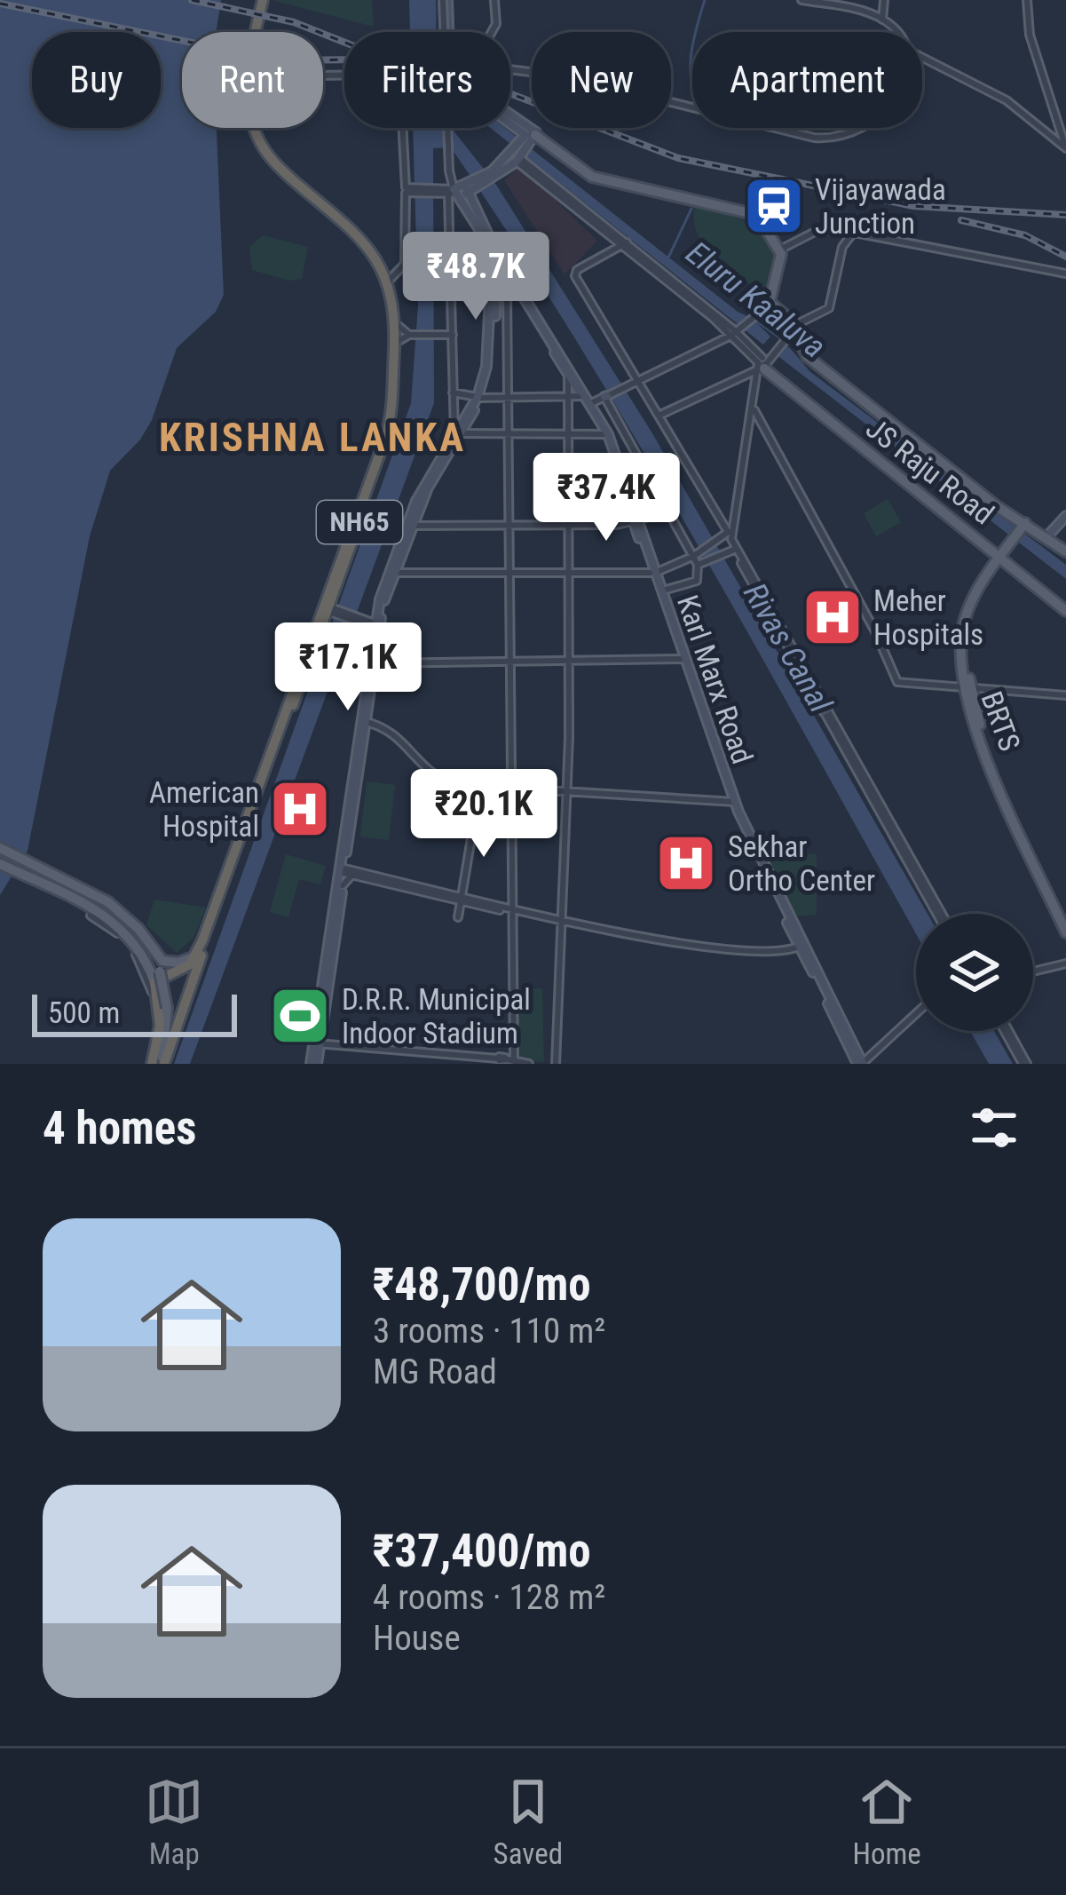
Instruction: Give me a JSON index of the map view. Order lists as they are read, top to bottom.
{
  "streets": {
    "highway": ["NH65"],
    "main road": ["JS Raju Road", "Karl Marx Road", "BRTS"]
  },
  "districts": ["KRISHNA LANKA"],
  "water": ["Eluru Kaaluva", "Rivas Canal"],
  "places": {
    "station": ["Vijayawada Junction"],
    "hospital": ["Meher Hospitals", "American Hospital", "Sekhar Ortho Center"],
    "sports": ["D.R.R. Municipal Indoor Stadium"]
  },
  "scale_bar": "500 m",
  "page": {
    "chip": [
      "Buy",
      "Rent",
      "Filters",
      "New",
      "Apartment"
    ],
    "price": [
      "₹48.7K",
      "₹37.4K",
      "₹17.1K",
      "₹20.1K"
    ],
    "scale": "500 m",
    "heading": "4 homes",
    "list": [
      {
        "name": "₹48,700/mo",
        "note": "3 rooms · 110 m² · MG Road"
      },
      {
        "name": "₹37,400/mo",
        "note": "4 rooms · 128 m² · House"
      }
    ],
    "tabs": ["Map", "Saved", "Home"]
  }
}
